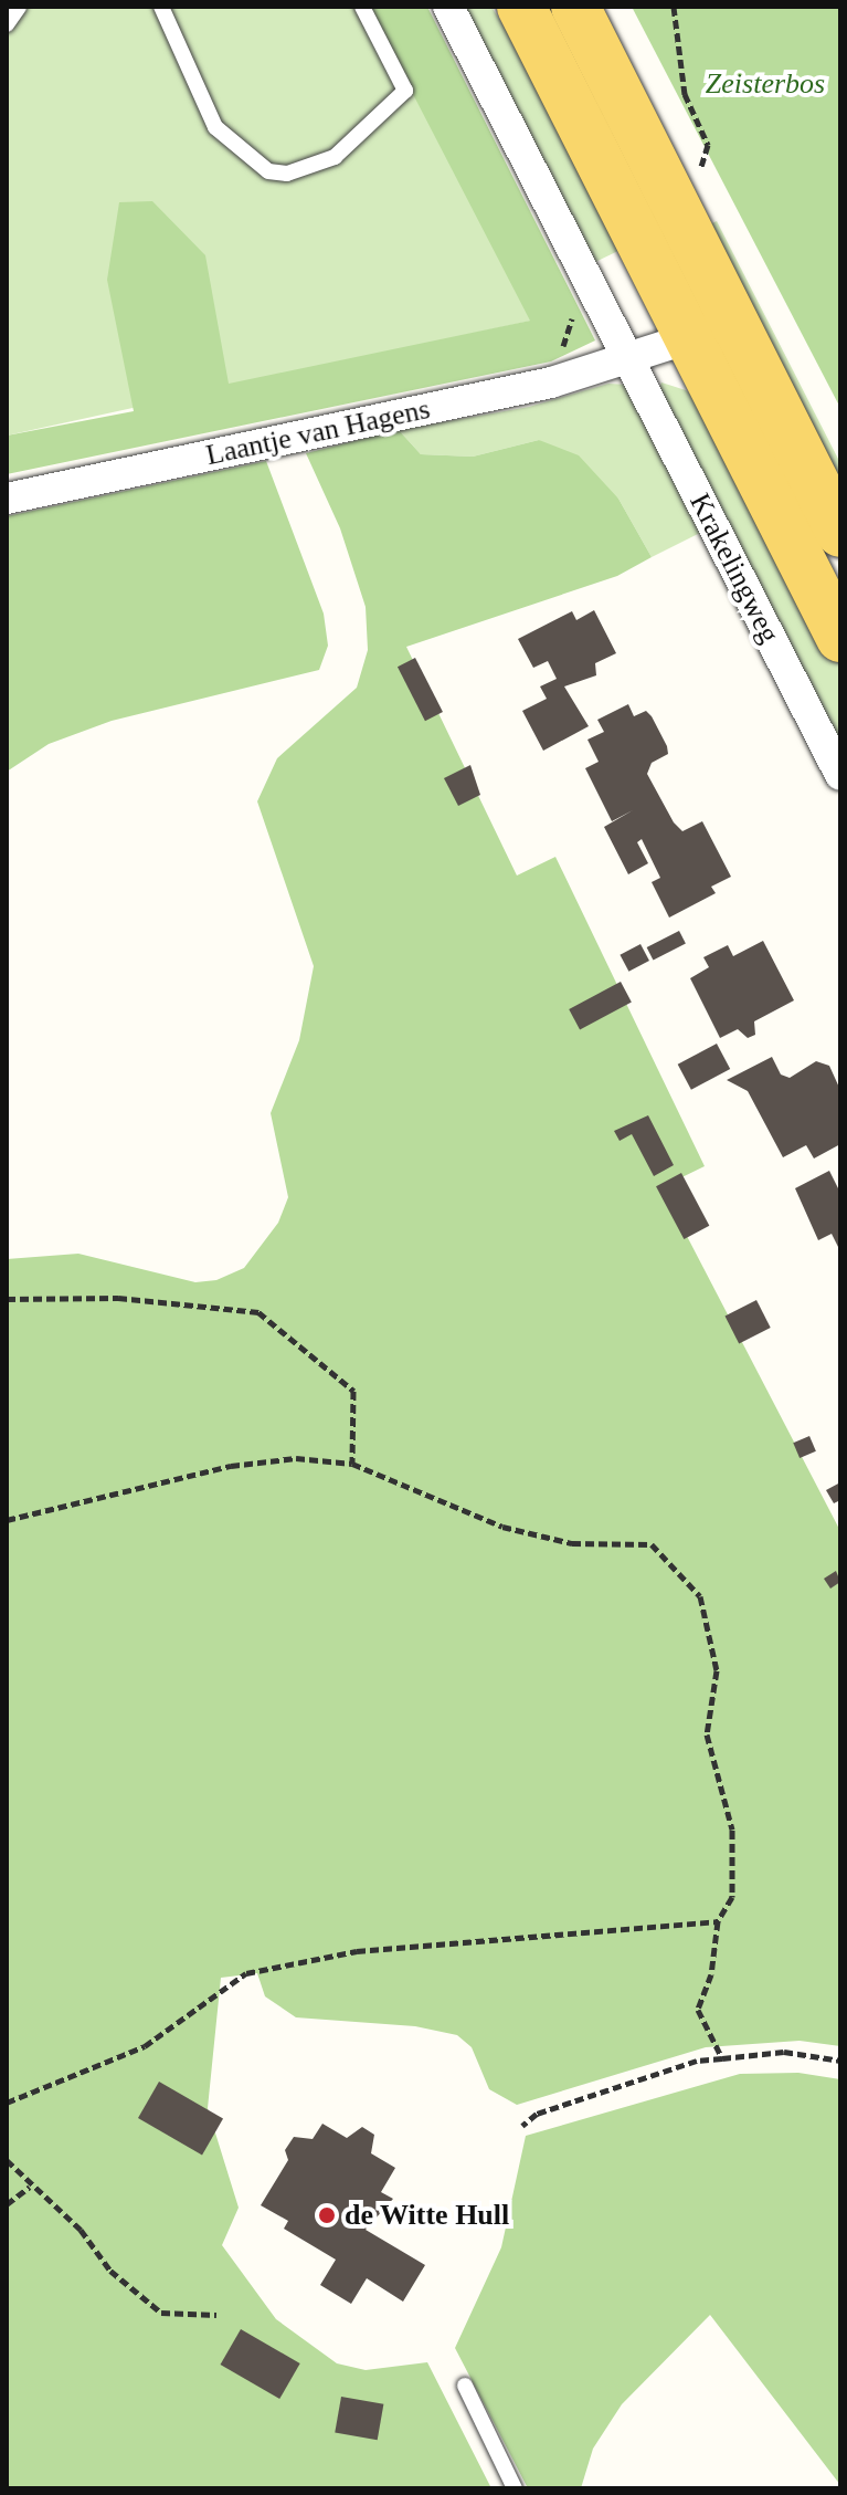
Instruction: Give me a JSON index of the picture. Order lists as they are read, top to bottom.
{
  "streets": {
    "street": ["Laantje van Hagens", "Krakelingweg"]
  },
  "crossings": [
    ["Laantje van Hagens", "Krakelingweg"]
  ],
  "parks": ["Zeisterbos"],
  "places": ["de Witte Hull"]
}
